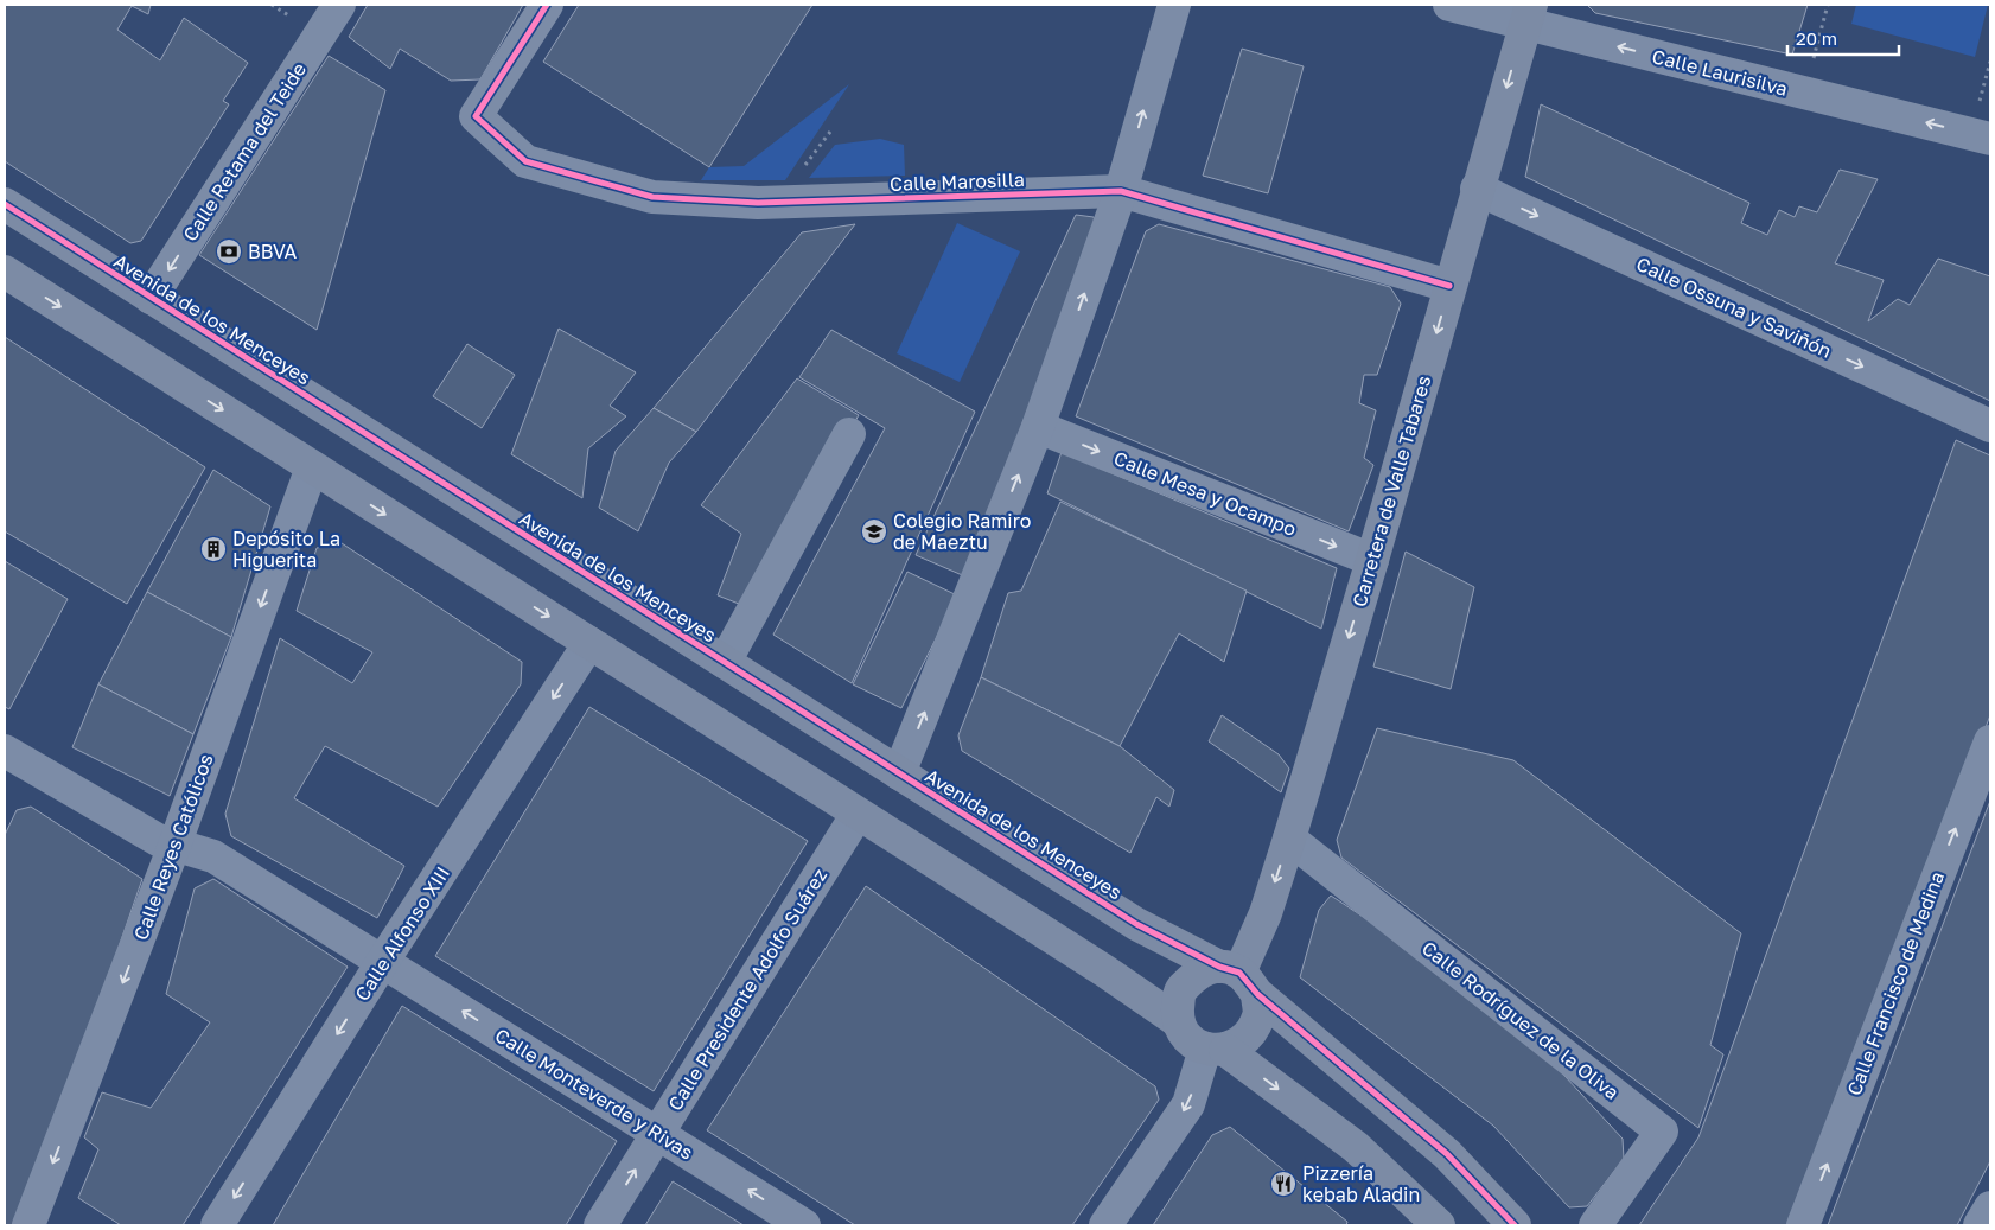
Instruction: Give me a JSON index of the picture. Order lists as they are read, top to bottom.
{
  "streets": {
    "main road": ["Avenida de los Menceyes", "Carretera de Valle Tabares"],
    "street": [
      "Calle Laurisilva",
      "Calle Retama del Teide",
      "Calle Marosilla",
      "Calle Ossuna y Saviñón",
      "Calle Mesa y Ocampo",
      "Calle Reyes Católicos",
      "Calle Alfonso XIII",
      "Calle Francisco de Medina",
      "Calle Presidente Adolfo Suárez",
      "Calle Rodríguez de la Oliva",
      "Calle Monteverde y Rivas"
    ]
  },
  "crossings": [
    ["Calle Laurisilva", "Carretera de Valle Tabares"],
    ["Calle Retama del Teide", "Avenida de los Menceyes"],
    ["Calle Marosilla", "Carretera de Valle Tabares"],
    ["Calle Ossuna y Saviñón", "Carretera de Valle Tabares"],
    ["Avenida de los Menceyes", "Carretera de Valle Tabares"],
    ["Carretera de Valle Tabares", "Calle Mesa y Ocampo"],
    ["Carretera de Valle Tabares", "Calle Rodríguez de la Oliva"],
    ["Calle Reyes Católicos", "Calle Monteverde y Rivas"],
    ["Calle Alfonso XIII", "Calle Monteverde y Rivas"],
    ["Calle Presidente Adolfo Suárez", "Calle Monteverde y Rivas"]
  ],
  "one_way": [
    "Calle Laurisilva",
    "Calle Retama del Teide",
    "Calle Ossuna y Saviñón",
    "Carretera de Valle Tabares",
    "Calle Mesa y Ocampo",
    "Calle Reyes Católicos",
    "Calle Alfonso XIII",
    "Calle Francisco de Medina",
    "Calle Monteverde y Rivas"
  ],
  "places": {
    "bank": ["BBVA"],
    "school or university": ["Colegio Ramiro de Maeztu"],
    "building": ["Depósito La Higuerita"],
    "restaurant": ["Pizzería kebab Aladin"]
  },
  "scale_bar": "20 m"
}
